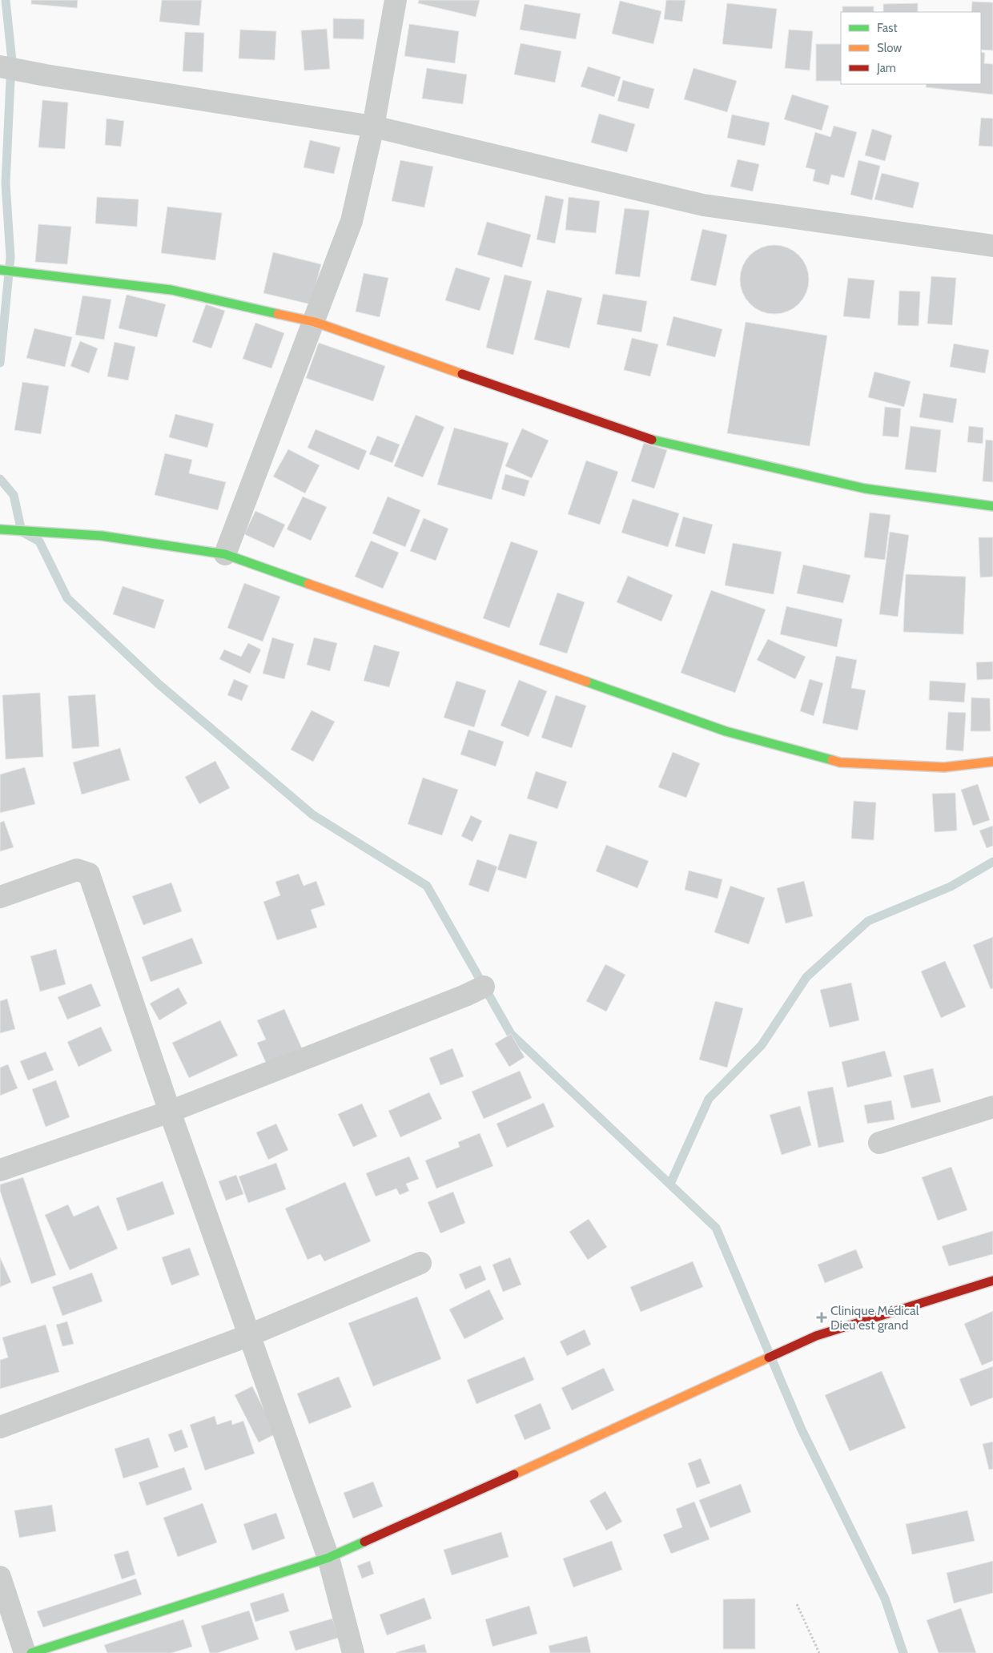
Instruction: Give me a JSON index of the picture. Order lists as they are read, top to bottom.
{
  "places": {
    "health": ["Clinique Médical Dieu est grand"]
  },
  "legend": ["Fast", "Slow", "Jam"]
}
